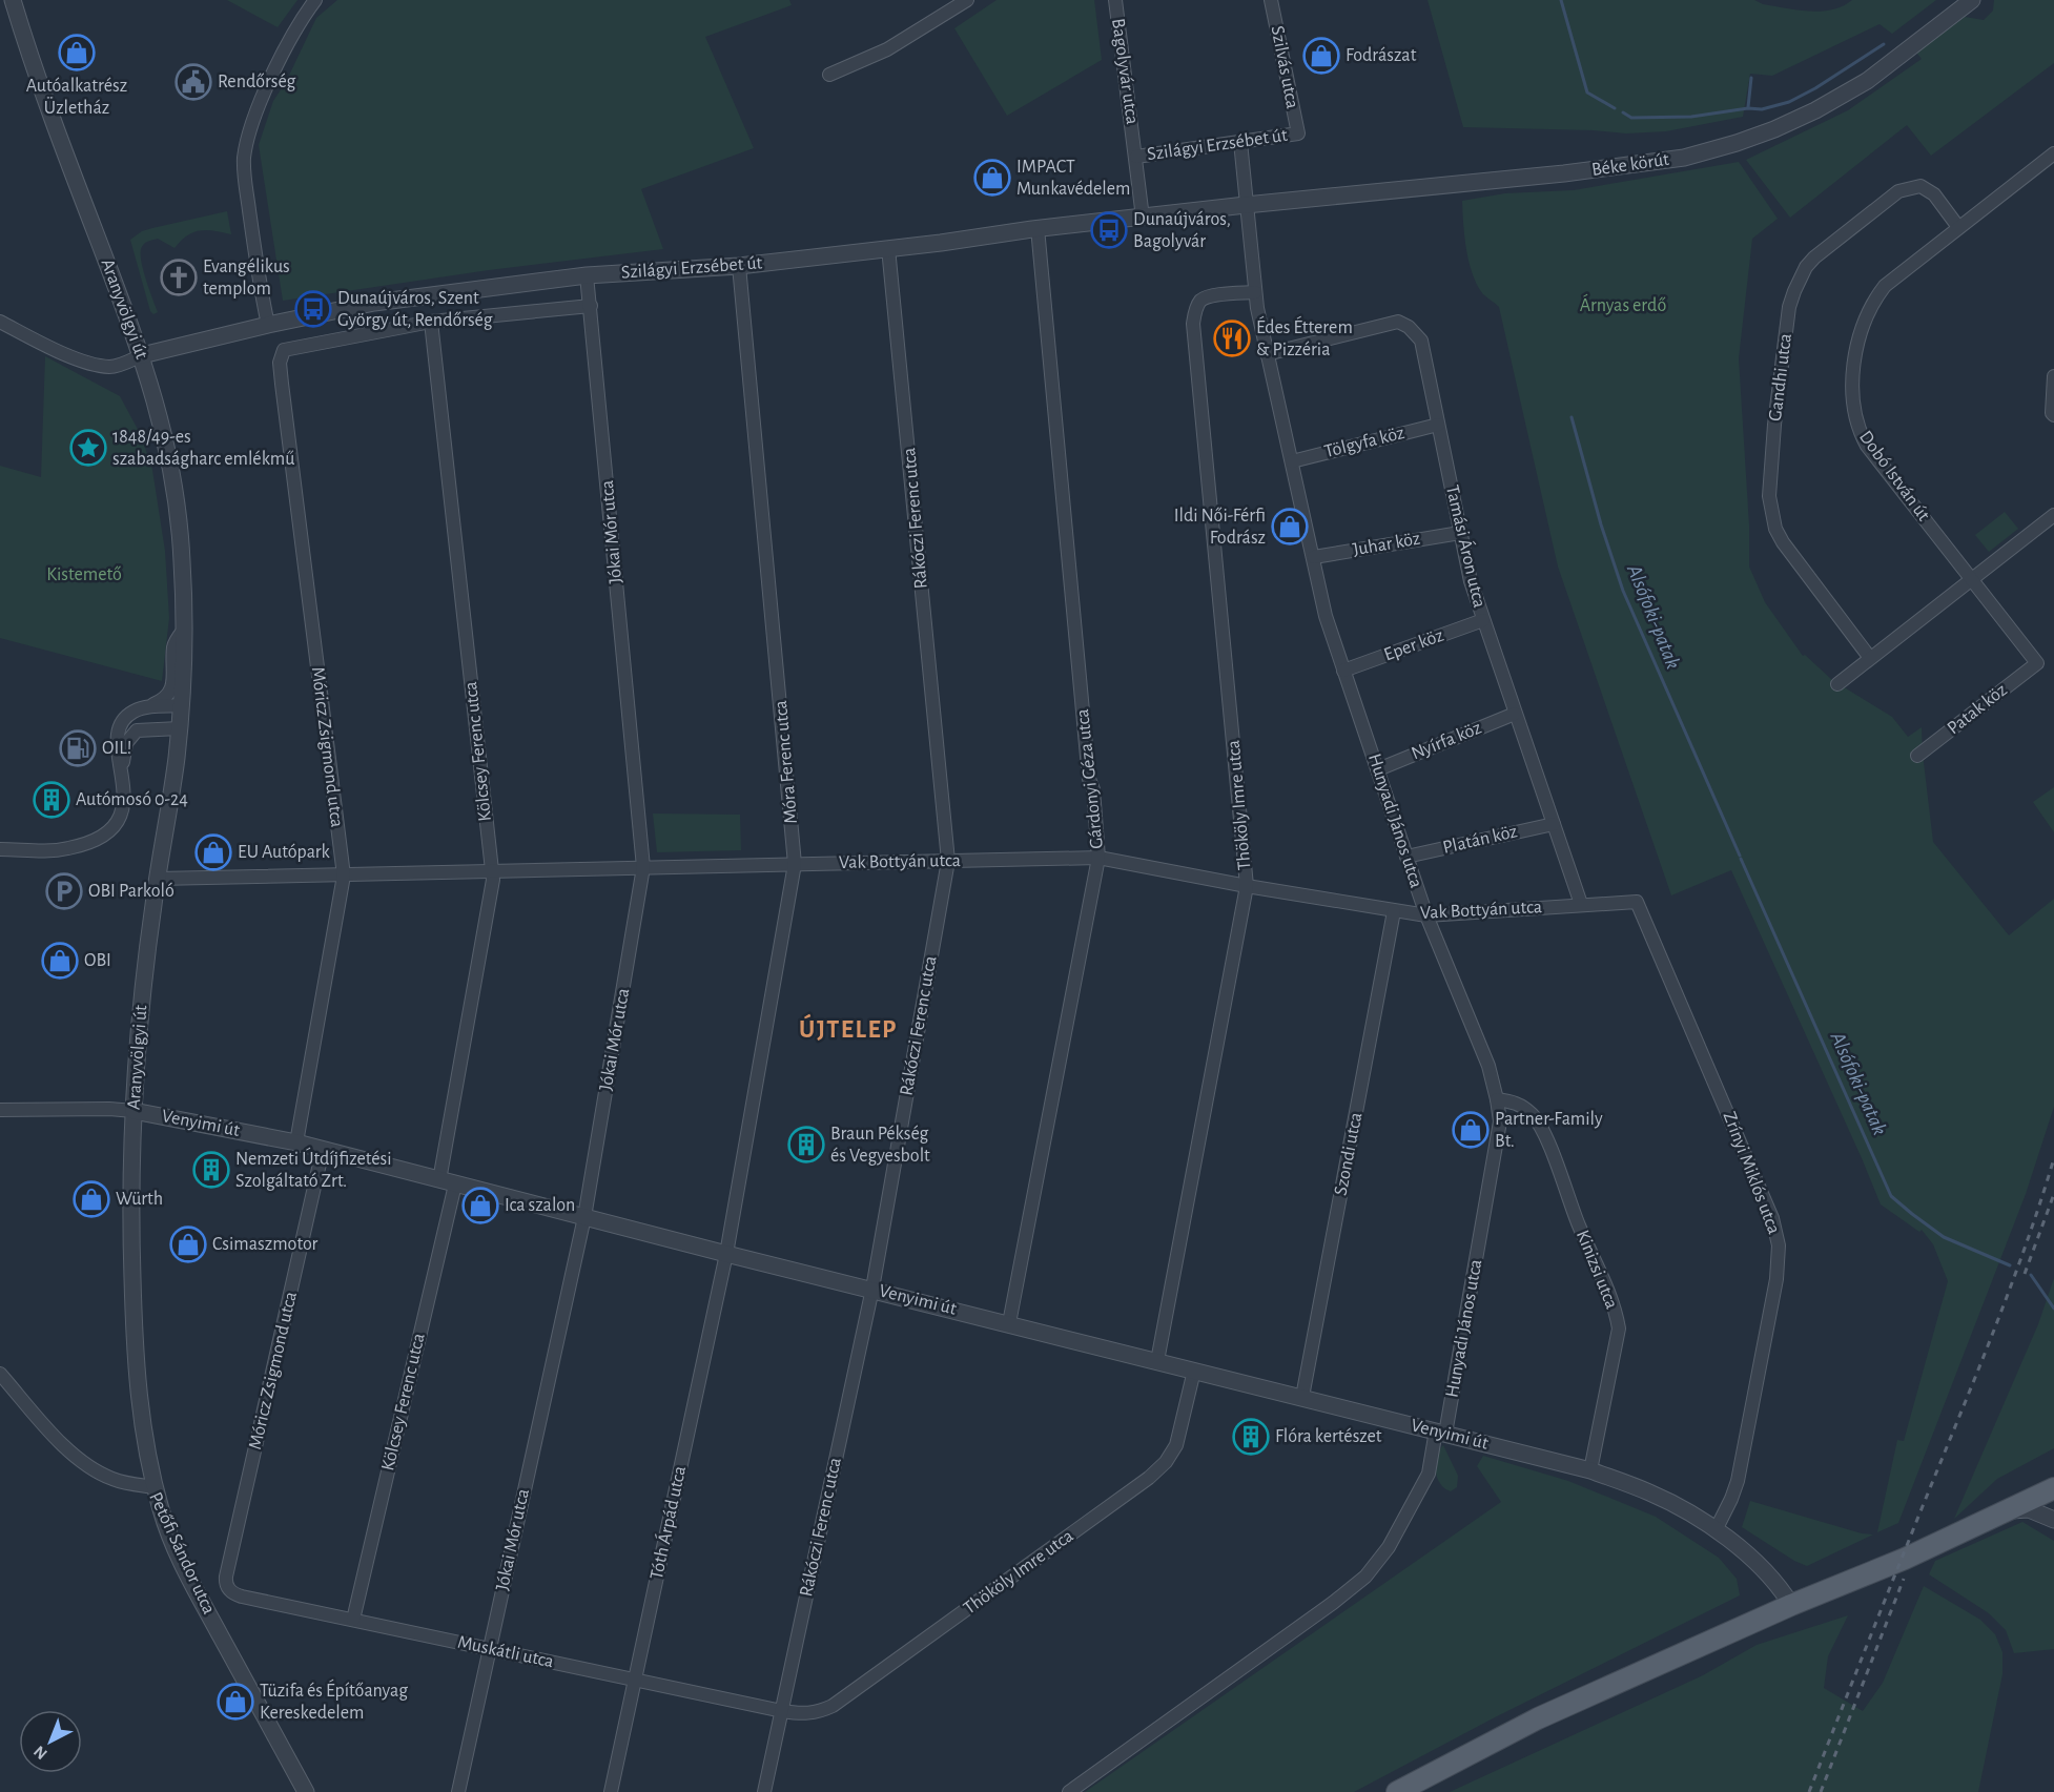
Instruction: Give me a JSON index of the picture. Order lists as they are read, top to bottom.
{
  "streets": {
    "street": [
      "Szilvás utca",
      "Bagolyvár utca",
      "Szilágyi Erzsébet út",
      "Béke körút",
      "Aranyvölgyi út",
      "Gandhi utca",
      "Tölgyfa köz",
      "Dobó István út",
      "Rákóczi Ferenc utca",
      "Jókai Mór utca",
      "Juhar köz",
      "Tamási Áron utca",
      "Eper köz",
      "Patak köz",
      "Nyírfa köz",
      "Móricz Zsigmond utca",
      "Kölcsey Ferenc utca",
      "Móra Ferenc utca",
      "Gárdonyi Géza utca",
      "Thököly Imre utca",
      "Hunyadi János utca",
      "Platán köz",
      "Vak Bottyán utca",
      "Venyimi út",
      "Szondi utca",
      "Zrínyi Miklós utca",
      "Kinizsi utca",
      "Tóth Árpád utca",
      "Petőfi Sándor utca",
      "Muskátli utca"
    ]
  },
  "crossings": [
    ["Szilvás utca", "Szilágyi Erzsébet út"],
    ["Bagolyvár utca", "Szilágyi Erzsébet út"],
    ["Szilágyi Erzsébet út", "Béke körút"],
    ["Szilágyi Erzsébet út", "Aranyvölgyi út"],
    ["Szilágyi Erzsébet út", "Rákóczi Ferenc utca"],
    ["Szilágyi Erzsébet út", "Jókai Mór utca"],
    ["Szilágyi Erzsébet út", "Móra Ferenc utca"],
    ["Szilágyi Erzsébet út", "Gárdonyi Géza utca"],
    ["Szilágyi Erzsébet út", "Hunyadi János utca"],
    ["Béke körút", "Hunyadi János utca"],
    ["Aranyvölgyi út", "Vak Bottyán utca"],
    ["Aranyvölgyi út", "Venyimi út"],
    ["Aranyvölgyi út", "Petőfi Sándor utca"],
    ["Gandhi utca", "Dobó István út"],
    ["Tölgyfa köz", "Tamási Áron utca"],
    ["Tölgyfa köz", "Hunyadi János utca"],
    ["Dobó István út", "Patak köz"],
    ["Rákóczi Ferenc utca", "Thököly Imre utca"],
    ["Rákóczi Ferenc utca", "Vak Bottyán utca"],
    ["Rákóczi Ferenc utca", "Venyimi út"],
    ["Rákóczi Ferenc utca", "Muskátli utca"],
    ["Jókai Mór utca", "Vak Bottyán utca"],
    ["Jókai Mór utca", "Venyimi út"],
    ["Jókai Mór utca", "Muskátli utca"],
    ["Juhar köz", "Tamási Áron utca"],
    ["Juhar köz", "Hunyadi János utca"],
    ["Tamási Áron utca", "Eper köz"],
    ["Tamási Áron utca", "Nyírfa köz"],
    ["Tamási Áron utca", "Hunyadi János utca"],
    ["Tamási Áron utca", "Platán köz"],
    ["Tamási Áron utca", "Vak Bottyán utca"],
    ["Eper köz", "Hunyadi János utca"],
    ["Nyírfa köz", "Hunyadi János utca"],
    ["Móricz Zsigmond utca", "Kölcsey Ferenc utca"],
    ["Móricz Zsigmond utca", "Vak Bottyán utca"],
    ["Móricz Zsigmond utca", "Venyimi út"],
    ["Móricz Zsigmond utca", "Muskátli utca"],
    ["Kölcsey Ferenc utca", "Vak Bottyán utca"],
    ["Kölcsey Ferenc utca", "Venyimi út"],
    ["Kölcsey Ferenc utca", "Muskátli utca"],
    ["Móra Ferenc utca", "Vak Bottyán utca"],
    ["Móra Ferenc utca", "Venyimi út"],
    ["Móra Ferenc utca", "Tóth Árpád utca"],
    ["Gárdonyi Géza utca", "Vak Bottyán utca"],
    ["Gárdonyi Géza utca", "Venyimi út"],
    ["Thököly Imre utca", "Hunyadi János utca"],
    ["Thököly Imre utca", "Vak Bottyán utca"],
    ["Thököly Imre utca", "Venyimi út"],
    ["Thököly Imre utca", "Muskátli utca"],
    ["Hunyadi János utca", "Platán köz"],
    ["Hunyadi János utca", "Vak Bottyán utca"],
    ["Hunyadi János utca", "Venyimi út"],
    ["Hunyadi János utca", "Kinizsi utca"],
    ["Vak Bottyán utca", "Szondi utca"],
    ["Vak Bottyán utca", "Zrínyi Miklós utca"],
    ["Venyimi út", "Szondi utca"],
    ["Venyimi út", "Zrínyi Miklós utca"],
    ["Venyimi út", "Kinizsi utca"],
    ["Venyimi út", "Tóth Árpád utca"],
    ["Tóth Árpád utca", "Muskátli utca"]
  ],
  "districts": ["ÚJTELEP"],
  "water": ["Alsófoki-patak"],
  "parks": ["Árnyas erdő", "Kistemető"],
  "places": {
    "shop": [
      "Autóalkatrész Üzletház",
      "Fodrászat",
      "IMPACT Munkavédelem",
      "Ildi Női-Férfi Fodrász",
      "EU Autópark",
      "OBI",
      "Partner-Family Bt.",
      "Würth",
      "Ica szalon",
      "Csimaszmotor",
      "Tüzifa és Építőanyag Kereskedelem"
    ],
    "public building": ["Rendőrség"],
    "bus stop": ["Dunaújváros, Bagolyvár", "Dunaújváros, Szent György út, Rendőrség"],
    "church": ["Evangélikus templom"],
    "restaurant": ["Édes Étterem & Pizzéria"],
    "place": ["1848/49-es szabadságharc emlékmű"],
    "fuel station": ["OIL!"],
    "building": [
      "Autómosó 0-24",
      "Braun Pékség és Vegyesbolt",
      "Nemzeti Útdíjfizetési Szolgáltató Zrt.",
      "Flóra kertészet"
    ],
    "parking": ["OBI Parkoló"]
  },
  "north": "bottom left"
}
